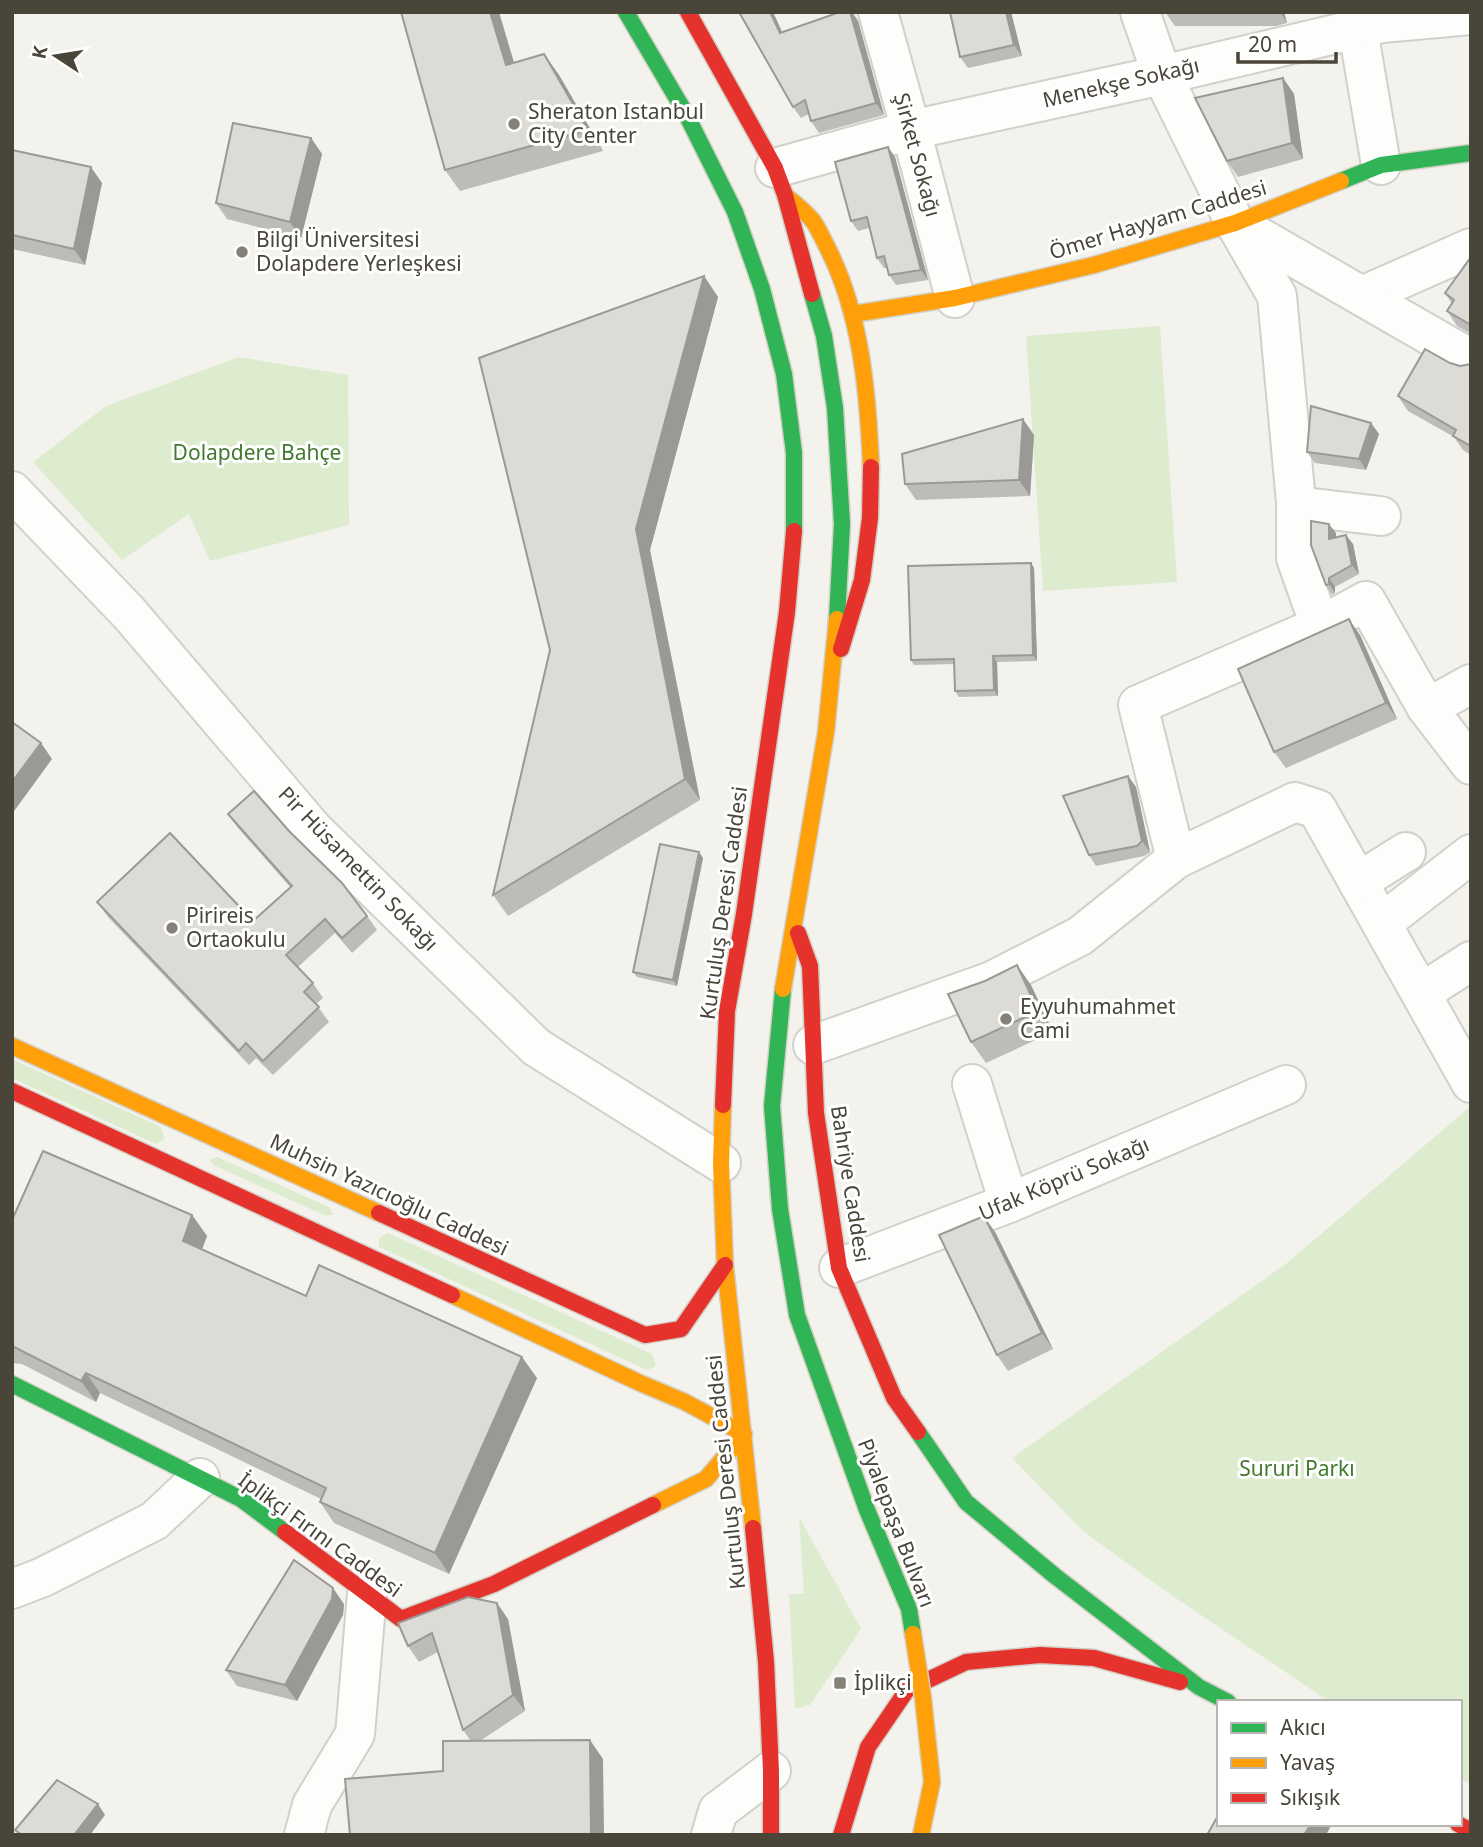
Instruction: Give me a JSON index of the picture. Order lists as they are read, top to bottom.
{
  "streets": {
    "main road": [
      "Ömer Hayyam Caddesi",
      "Kurtuluş Deresi Caddesi",
      "Bahriye Caddesi",
      "Muhsin Yazıcıoğlu Caddesi",
      "Piyalepaşa Bulvarı",
      "İplikçi Fırını Caddesi"
    ],
    "street": [
      "Menekşe Sokağı",
      "Şirket Sokağı",
      "Pir Hüsamettin Sokağı",
      "Ufak Köprü Sokağı"
    ]
  },
  "crossings": [
    ["Menekşe Sokağı", "Şirket Sokağı"],
    ["Şirket Sokağı", "Ömer Hayyam Caddesi"],
    ["Pir Hüsamettin Sokağı", "Kurtuluş Deresi Caddesi"],
    ["Kurtuluş Deresi Caddesi", "İplikçi Fırını Caddesi"],
    ["Ufak Köprü Sokağı", "Bahriye Caddesi"],
    ["Bahriye Caddesi", "Piyalepaşa Bulvarı"]
  ],
  "parks": ["Dolapdere Bahçe", "Sururi Parkı"],
  "places": {
    "other": [
      "Sheraton Istanbul City Center",
      "Bilgi Üniversitesi Dolapdere Yerleşkesi",
      "Pirireis Ortaokulu",
      "Eyyuhumahmet Cami"
    ],
    "transit": ["İplikçi"]
  },
  "legend": ["Akıcı", "Yavaş", "Sıkışık"],
  "scale_bar": "20 m",
  "north": "left"
}
